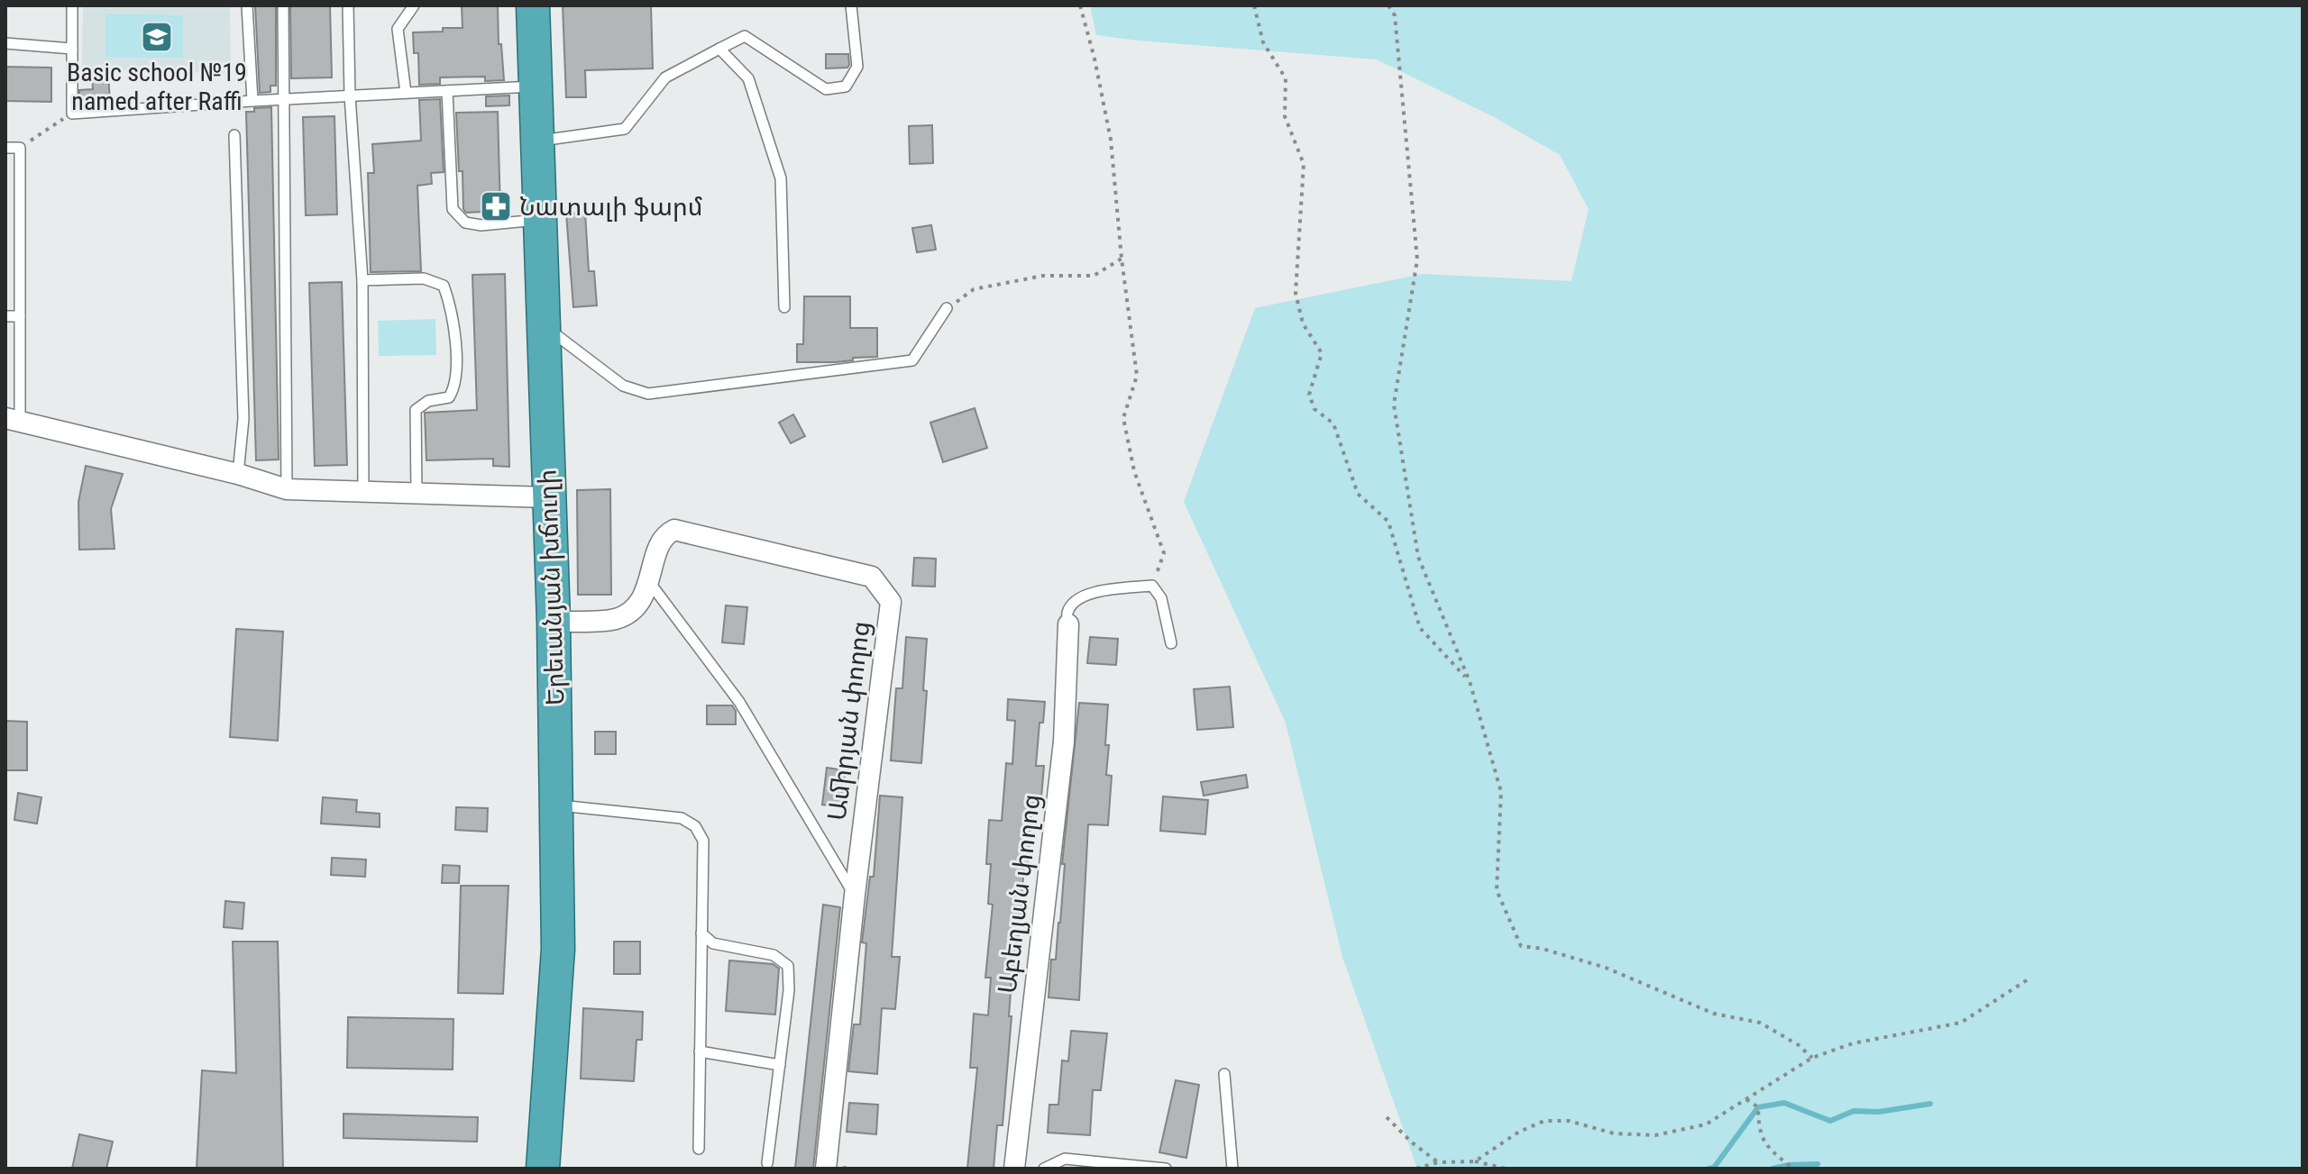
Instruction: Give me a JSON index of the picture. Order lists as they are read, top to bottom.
{
  "streets": {
    "highway": ["Երեւանյան խճուղի"],
    "street": ["Ամիրյան փողոց", "Աբեղյան փողոց"]
  },
  "crossings": [
    ["Երեւանյան խճուղի", "Ամիրյան փողոց"]
  ],
  "places": {
    "school or university": ["Basic school №19 named after Raffi"],
    "pharmacy": ["Նատալի ֆարմ"]
  }
}
